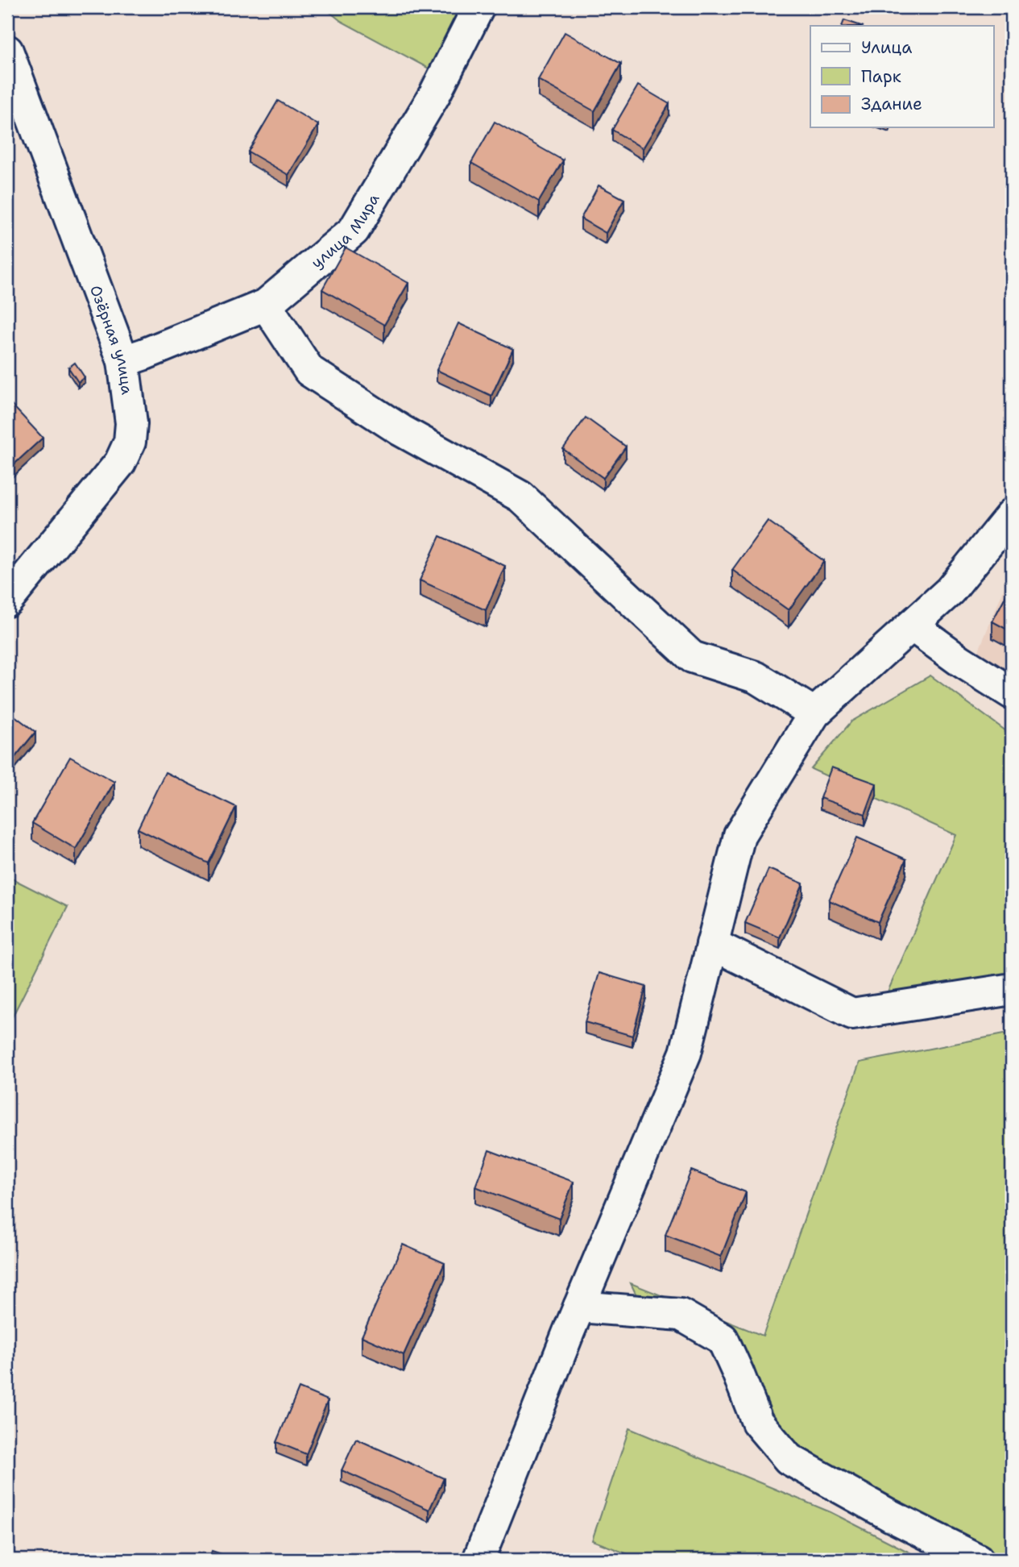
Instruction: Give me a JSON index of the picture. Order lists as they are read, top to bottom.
{
  "streets": {
    "street": ["улица Мира", "Озёрная улица"]
  },
  "crossings": [
    ["улица Мира", "Озёрная улица"]
  ],
  "legend": ["Улица", "Парк", "Здание"]
}
